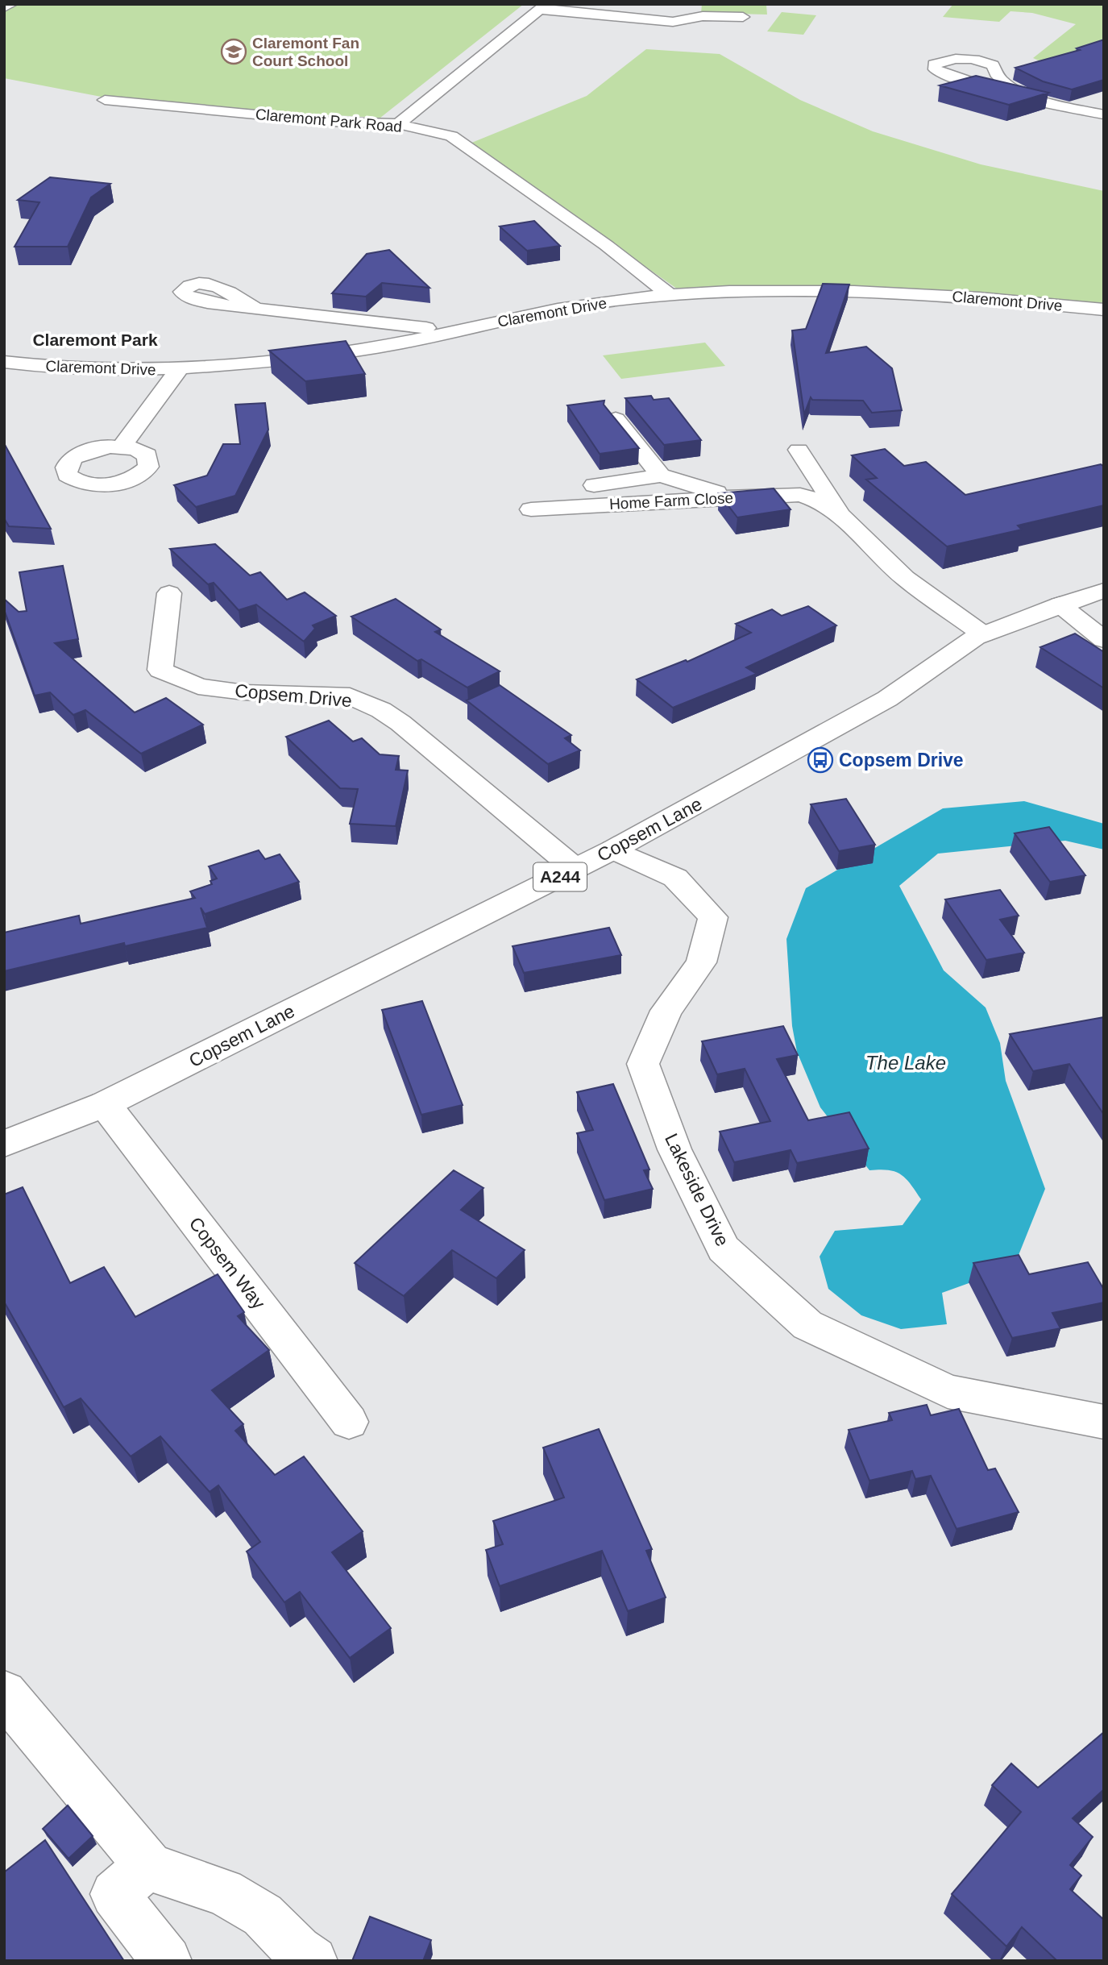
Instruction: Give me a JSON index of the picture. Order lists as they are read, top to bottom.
{
  "streets": {
    "street": [
      "Claremont Park Road",
      "Claremont Drive",
      "Home Farm Close",
      "Copsem Drive",
      "Copsem Lane",
      "A244",
      "Lakeside Drive",
      "Copsem Way"
    ]
  },
  "crossings": [
    ["Claremont Park Road", "Claremont Drive"],
    ["Home Farm Close", "Copsem Lane"],
    ["Copsem Drive", "Copsem Lane"],
    ["Copsem Lane", "Lakeside Drive"],
    ["Copsem Lane", "Copsem Way"]
  ],
  "districts": ["Claremont Park"],
  "water": ["The Lake"],
  "places": {
    "school or university": ["Claremont Fan Court School"],
    "bus stop": ["Copsem Drive"]
  }
}
